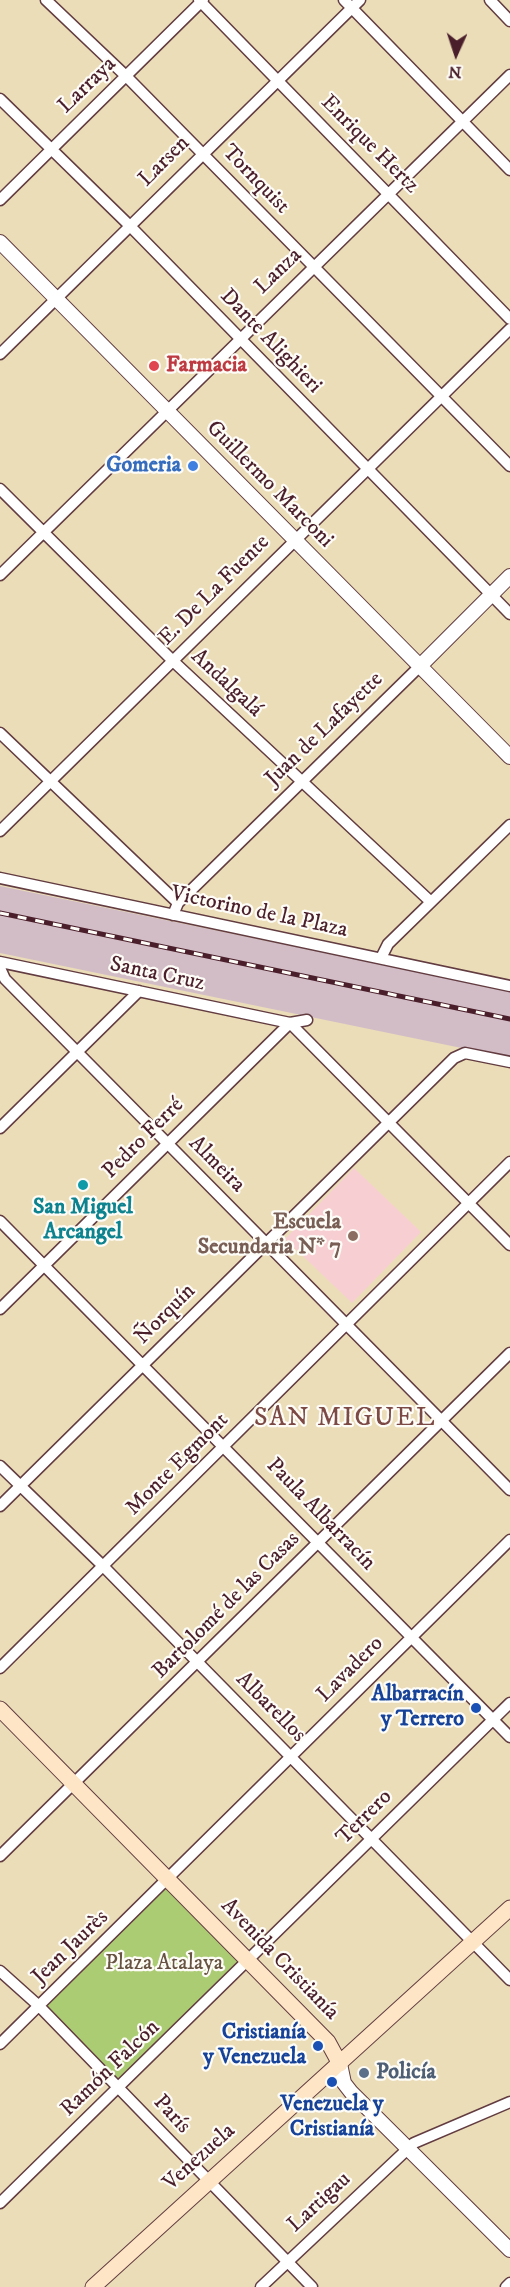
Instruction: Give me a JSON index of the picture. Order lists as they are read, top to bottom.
{
  "streets": {
    "main road": ["Avenida Cristianía", "Venezuela"],
    "street": [
      "Larraya",
      "Enrique Hertz",
      "Larsen",
      "Tornquist",
      "Lanza",
      "Dante Alighieri",
      "Guillermo Marconi",
      "E. De La Fuente",
      "Andalgalá",
      "Juan de Lafayette",
      "Victorino de la Plaza",
      "Santa Cruz",
      "Pedro Ferré",
      "Almeira",
      "Ñorquín",
      "Monte Egmont",
      "Paula Albarracín",
      "Bartolomé de las Casas",
      "Lavadero",
      "Albarellos",
      "Terrero",
      "Jean Jaurès",
      "Ramón Falcón",
      "París",
      "Lartigau"
    ]
  },
  "crossings": [
    ["Larraya", "Enrique Hertz"],
    ["Larraya", "Tornquist"],
    ["Larraya", "Dante Alighieri"],
    ["Enrique Hertz", "Larsen"],
    ["Enrique Hertz", "Lanza"],
    ["Larsen", "Tornquist"],
    ["Larsen", "Dante Alighieri"],
    ["Larsen", "Guillermo Marconi"],
    ["Tornquist", "Lanza"],
    ["Tornquist", "E. De La Fuente"],
    ["Lanza", "Dante Alighieri"],
    ["Lanza", "Guillermo Marconi"],
    ["Lanza", "Andalgalá"],
    ["Dante Alighieri", "E. De La Fuente"],
    ["Dante Alighieri", "Juan de Lafayette"],
    ["Guillermo Marconi", "E. De La Fuente"],
    ["Guillermo Marconi", "Juan de Lafayette"],
    ["E. De La Fuente", "Andalgalá"],
    ["Andalgalá", "Juan de Lafayette"],
    ["Juan de Lafayette", "Victorino de la Plaza"],
    ["Santa Cruz", "Pedro Ferré"],
    ["Santa Cruz", "Almeira"],
    ["Pedro Ferré", "Almeira"],
    ["Pedro Ferré", "Paula Albarracín"],
    ["Almeira", "Ñorquín"],
    ["Almeira", "Monte Egmont"],
    ["Almeira", "Bartolomé de las Casas"],
    ["Ñorquín", "Paula Albarracín"],
    ["Ñorquín", "Albarellos"],
    ["Monte Egmont", "Paula Albarracín"],
    ["Monte Egmont", "Albarellos"],
    ["Paula Albarracín", "Bartolomé de las Casas"],
    ["Paula Albarracín", "Lavadero"],
    ["Paula Albarracín", "Terrero"],
    ["Bartolomé de las Casas", "Albarellos"],
    ["Bartolomé de las Casas", "Avenida Cristianía"],
    ["Lavadero", "Albarellos"],
    ["Lavadero", "Jean Jaurès"],
    ["Lavadero", "Avenida Cristianía"],
    ["Albarellos", "Terrero"],
    ["Albarellos", "Venezuela"],
    ["Terrero", "Avenida Cristianía"],
    ["Terrero", "Ramón Falcón"],
    ["Jean Jaurès", "Avenida Cristianía"],
    ["Jean Jaurès", "París"],
    ["Avenida Cristianía", "Ramón Falcón"],
    ["Avenida Cristianía", "Venezuela"],
    ["Avenida Cristianía", "Lartigau"],
    ["Ramón Falcón", "París"],
    ["París", "Venezuela"],
    ["París", "Lartigau"]
  ],
  "districts": ["SAN MIGUEL"],
  "parks": ["Plaza Atalaya"],
  "places": [
    "Farmacia",
    "Gomeria",
    "San Miguel Arcangel",
    "Escuela Secundaria N* 7",
    "Albarracín y Terrero",
    "Cristianía y Venezuela",
    "Policía",
    "Venezuela y Cristianía"
  ],
  "north": "bottom"
}
